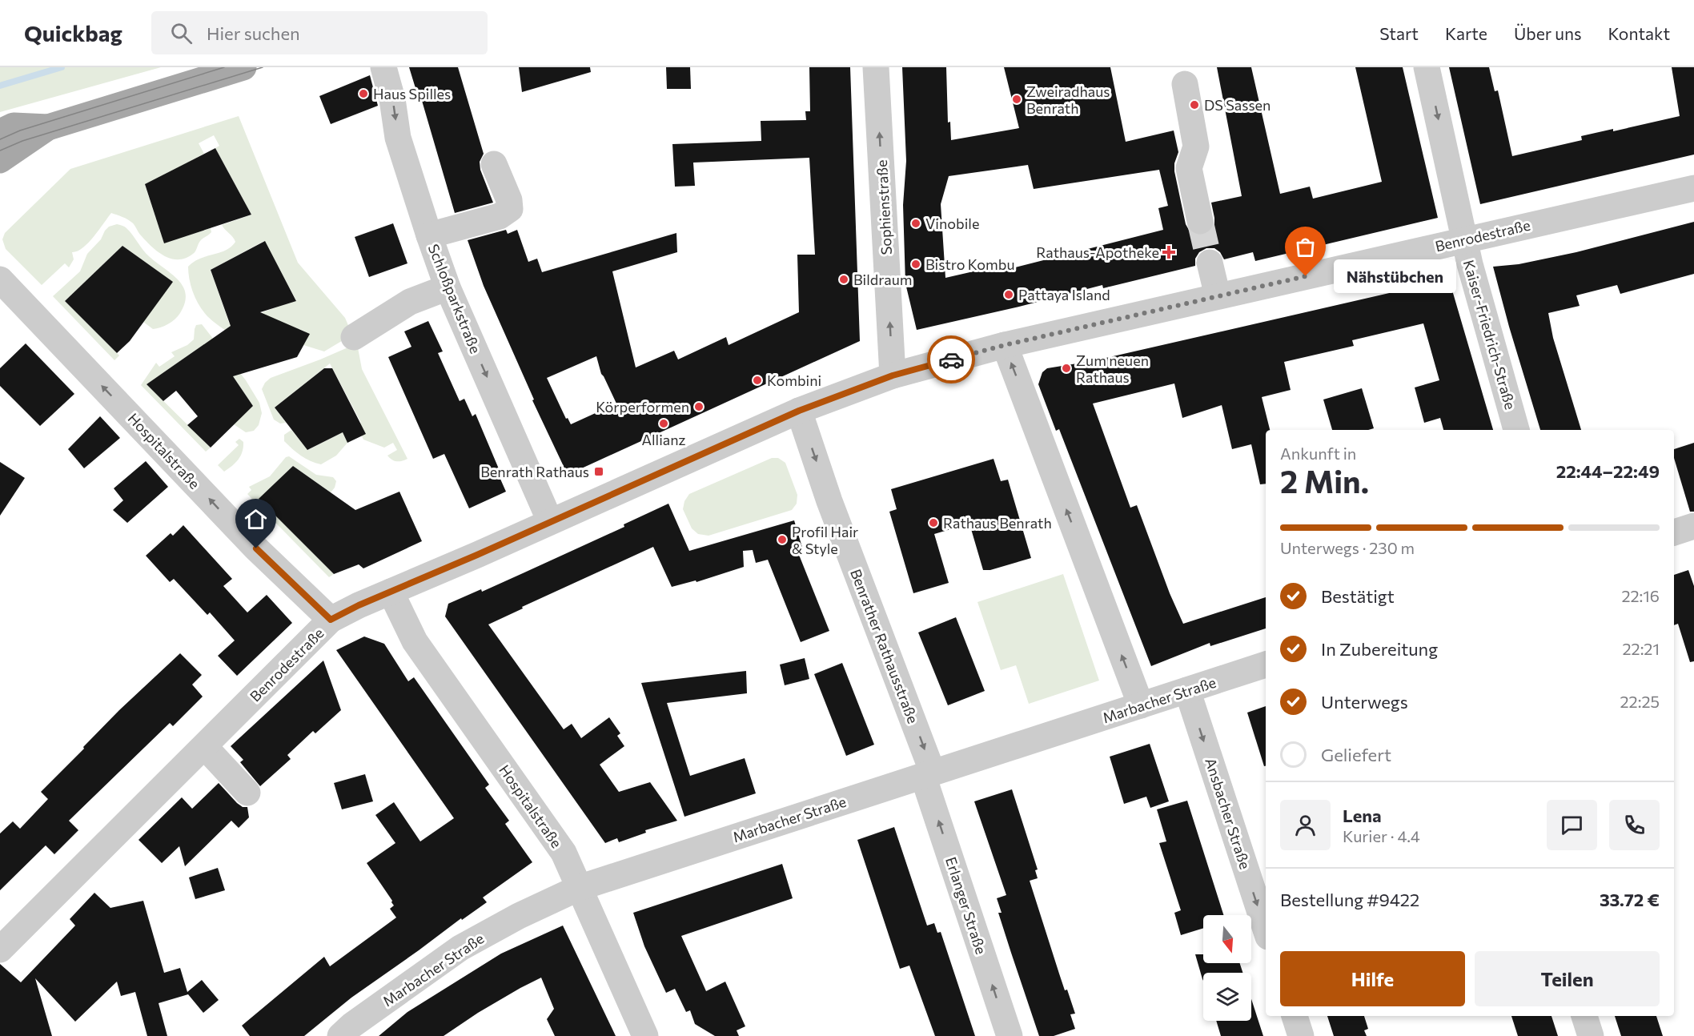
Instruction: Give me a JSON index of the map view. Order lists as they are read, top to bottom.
{
  "streets": {
    "street": [
      "Sophienstraße",
      "Benrodestraße",
      "Schloßparkstraße",
      "Kaiser-Friedrich-Straße",
      "Hospitalstraße",
      "Benrather Rathausstraße",
      "Marbacher Straße",
      "Ansbacher Straße",
      "Erlanger Straße"
    ]
  },
  "crossings": [
    ["Sophienstraße", "Benrodestraße"],
    ["Benrodestraße", "Schloßparkstraße"],
    ["Benrodestraße", "Kaiser-Friedrich-Straße"],
    ["Benrodestraße", "Hospitalstraße"],
    ["Benrodestraße", "Benrather Rathausstraße"],
    ["Hospitalstraße", "Marbacher Straße"],
    ["Benrather Rathausstraße", "Marbacher Straße"],
    ["Benrather Rathausstraße", "Erlanger Straße"],
    ["Marbacher Straße", "Ansbacher Straße"],
    ["Marbacher Straße", "Erlanger Straße"]
  ],
  "one_way": [
    "Sophienstraße",
    "Schloßparkstraße",
    "Kaiser-Friedrich-Straße",
    "Hospitalstraße",
    "Ansbacher Straße",
    "Erlanger Straße"
  ],
  "places": {
    "other": [
      "Haus Spilles",
      "Zweiradhaus Benrath",
      "DS Sassen",
      "Vinobile",
      "Bistro Kombu",
      "Nähstübchen",
      "Bildraum",
      "Pattaya Island",
      "Zum neuen Rathaus",
      "Kombini",
      "Körperformen",
      "Allianz",
      "Rathaus Benrath",
      "Profil Hair & Style"
    ],
    "health": ["Rathaus-Apotheke"],
    "transit": ["Benrath Rathaus"]
  },
  "north": "bottom",
  "page": {
    "header": "Quickbag",
    "search": "Hier suchen",
    "nav": [
      "Start",
      "Karte",
      "Über uns",
      "Kontakt"
    ],
    "bubble": "Nähstübchen",
    "heading": ["2 Min.", "Ankunft in", "22:44–22:49"],
    "panel": [
      "Lena",
      "Kurier · 4.4",
      "Bestellung #9422",
      "33.72 €"
    ],
    "bar": "Unterwegs · 230 m",
    "list": [
      ["Bestätigt", "22:16"],
      ["In Zubereitung", "22:21"],
      ["Unterwegs", "22:25"],
      "Geliefert"
    ],
    "buttons": ["Hilfe", "Teilen"]
  }
}
